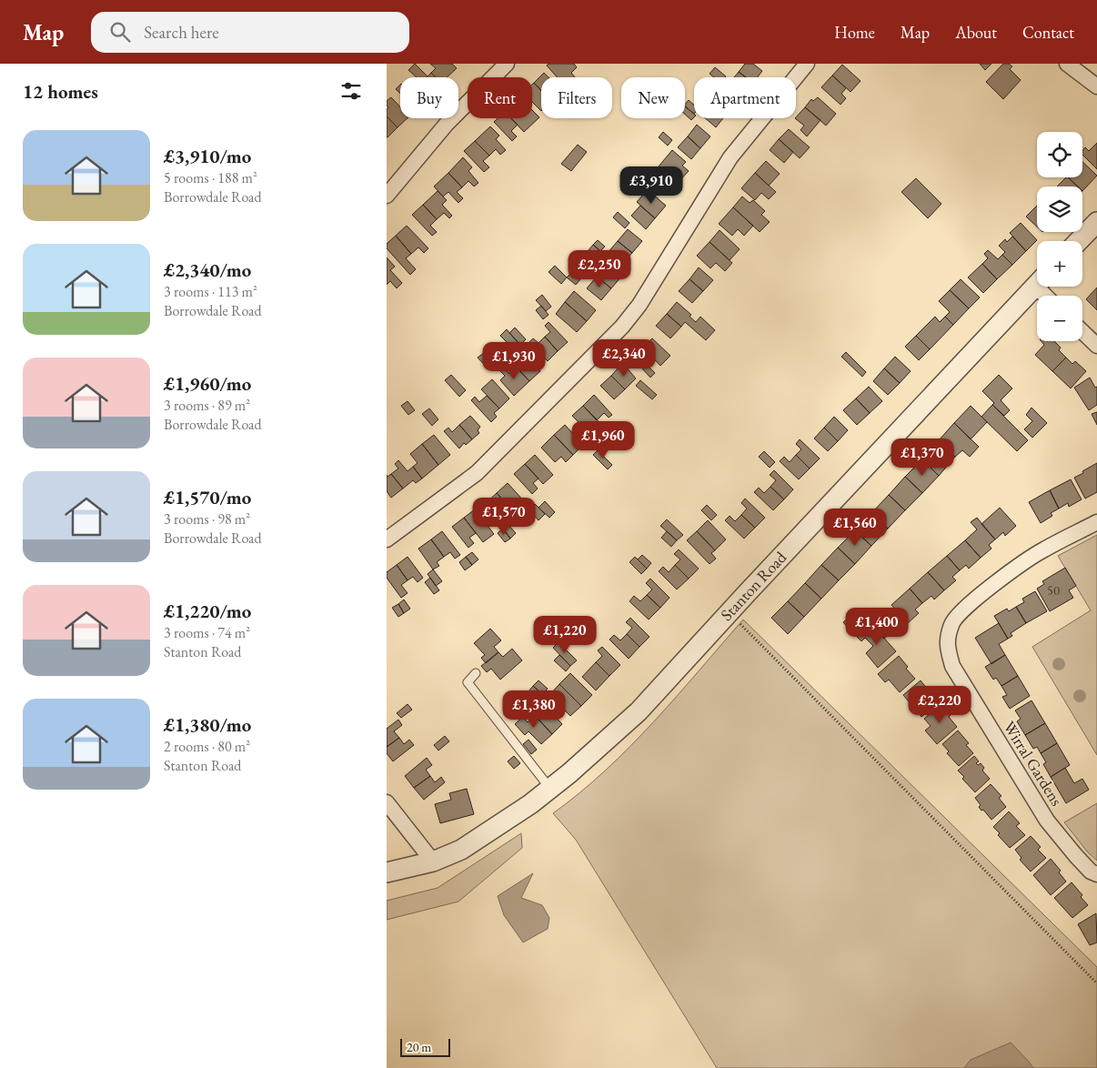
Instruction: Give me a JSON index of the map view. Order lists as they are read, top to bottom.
{
  "streets": {
    "street": ["Stanton Road", "Wirral Gardens"]
  },
  "house_numbers": ["50"],
  "scale_bar": "20 m",
  "page": {
    "header": "Map",
    "search": "Search here",
    "nav": [
      "Home",
      "Map",
      "About",
      "Contact"
    ],
    "heading": "12 homes",
    "chip": [
      "Buy",
      "Rent",
      "Filters",
      "New",
      "Apartment"
    ],
    "list": [
      {
        "name": "£3,910/mo",
        "note": "5 rooms · 188 m² · Borrowdale Road"
      },
      {
        "name": "£2,340/mo",
        "note": "3 rooms · 113 m² · Borrowdale Road"
      },
      {
        "name": "£1,960/mo",
        "note": "3 rooms · 89 m² · Borrowdale Road"
      },
      {
        "name": "£1,570/mo",
        "note": "3 rooms · 98 m² · Borrowdale Road"
      },
      {
        "name": "£1,220/mo",
        "note": "3 rooms · 74 m² · Stanton Road"
      },
      {
        "name": "£1,380/mo",
        "note": "2 rooms · 80 m² · Stanton Road"
      }
    ],
    "map_buttons": ["+", "−"],
    "price": [
      "£3,910",
      "£2,250",
      "£2,340",
      "£1,930",
      "£1,960",
      "£1,370",
      "£1,570",
      "£1,560",
      "£1,400",
      "£1,220",
      "£2,220",
      "£1,380"
    ],
    "scale": "20 m"
  }
}
